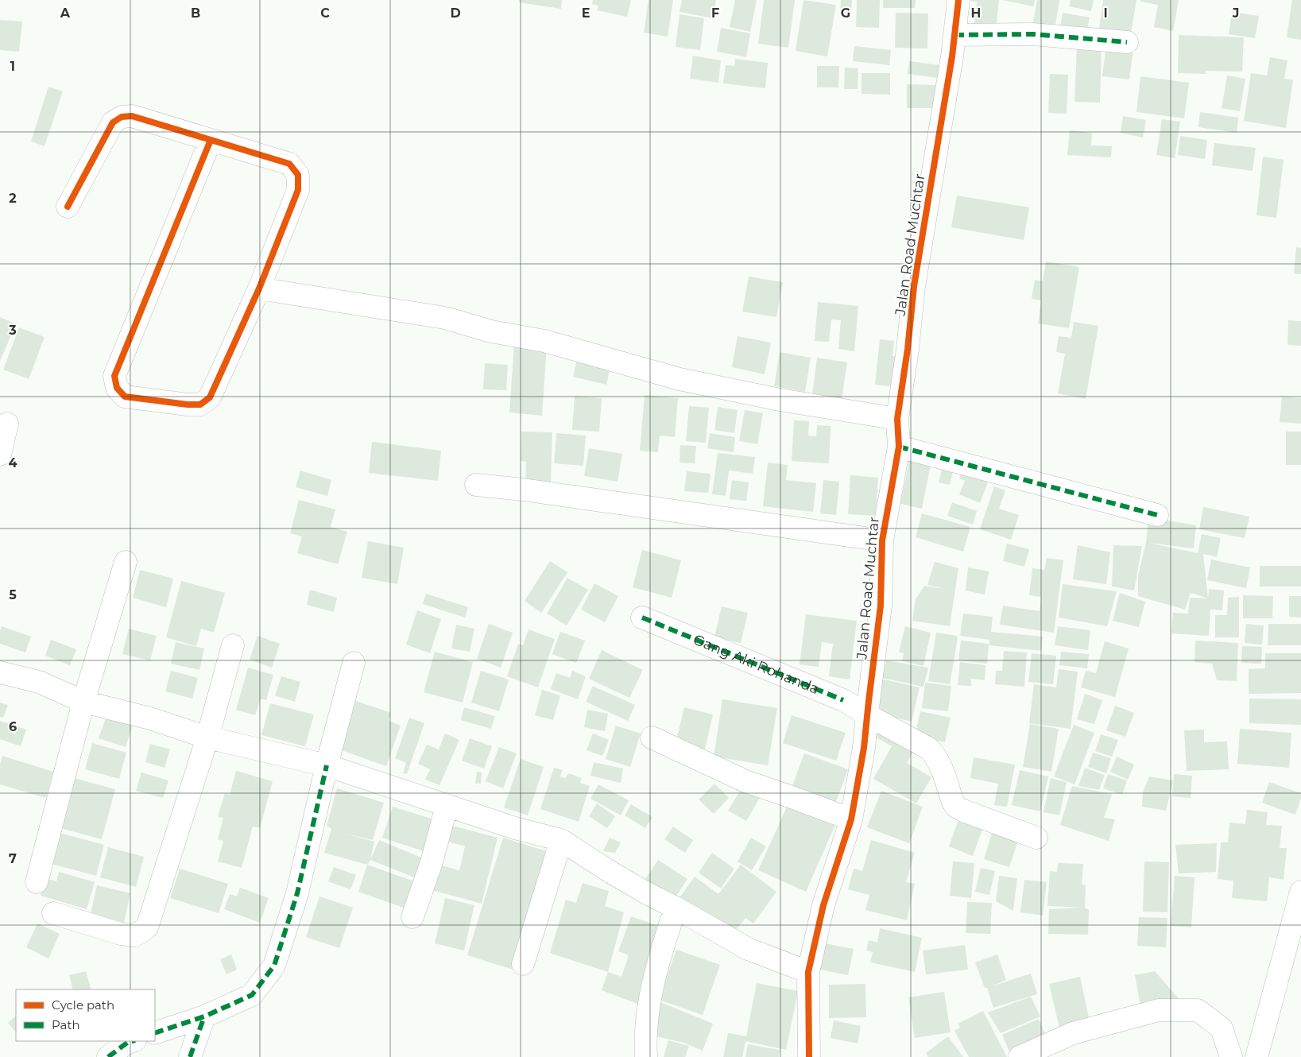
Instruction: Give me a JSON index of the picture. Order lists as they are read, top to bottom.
{
  "streets": {
    "street": ["Jalan Road Muchtar", "Gang Aki Rohanda"]
  },
  "crossings": [
    ["Jalan Road Muchtar", "Gang Aki Rohanda"]
  ],
  "legend": ["Cycle path", "Path"],
  "grid": {
    "columns": [
      "A",
      "B",
      "C",
      "D",
      "E",
      "F",
      "G",
      "H",
      "I",
      "J"
    ],
    "rows": [
      "1",
      "2",
      "3",
      "4",
      "5",
      "6",
      "7"
    ]
  }
}
